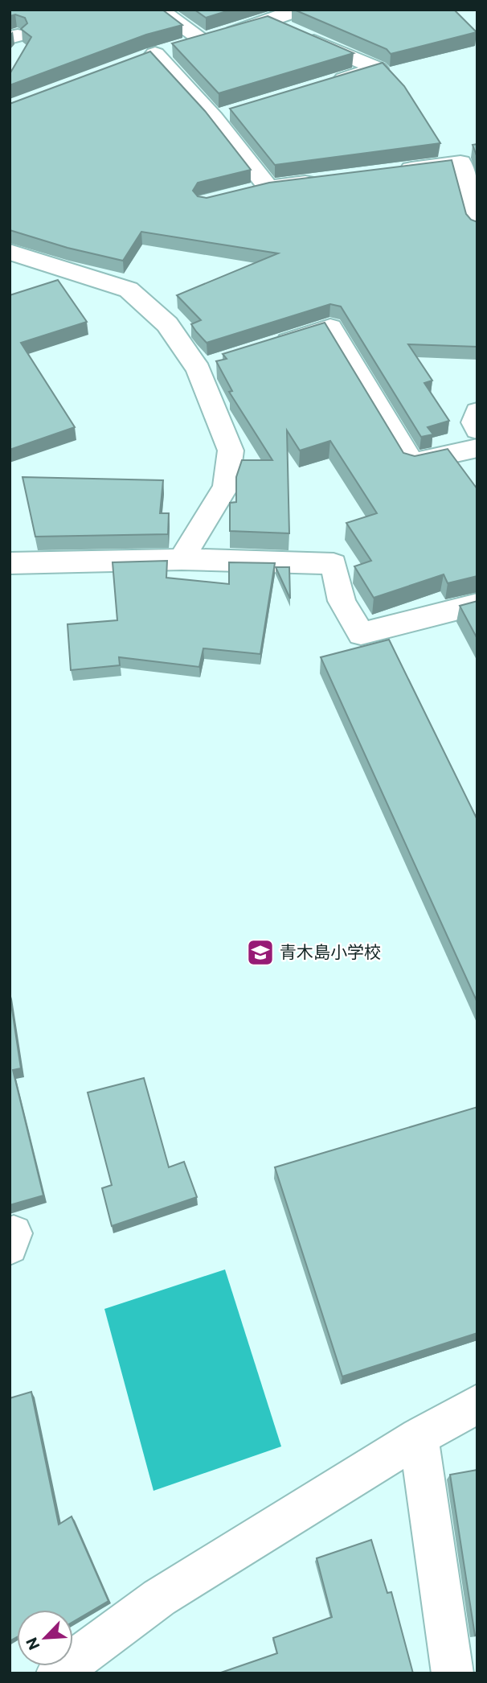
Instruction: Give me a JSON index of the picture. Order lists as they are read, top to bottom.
{
  "places": {
    "school or university": ["青木島小学校"]
  },
  "north": "bottom left"
}
